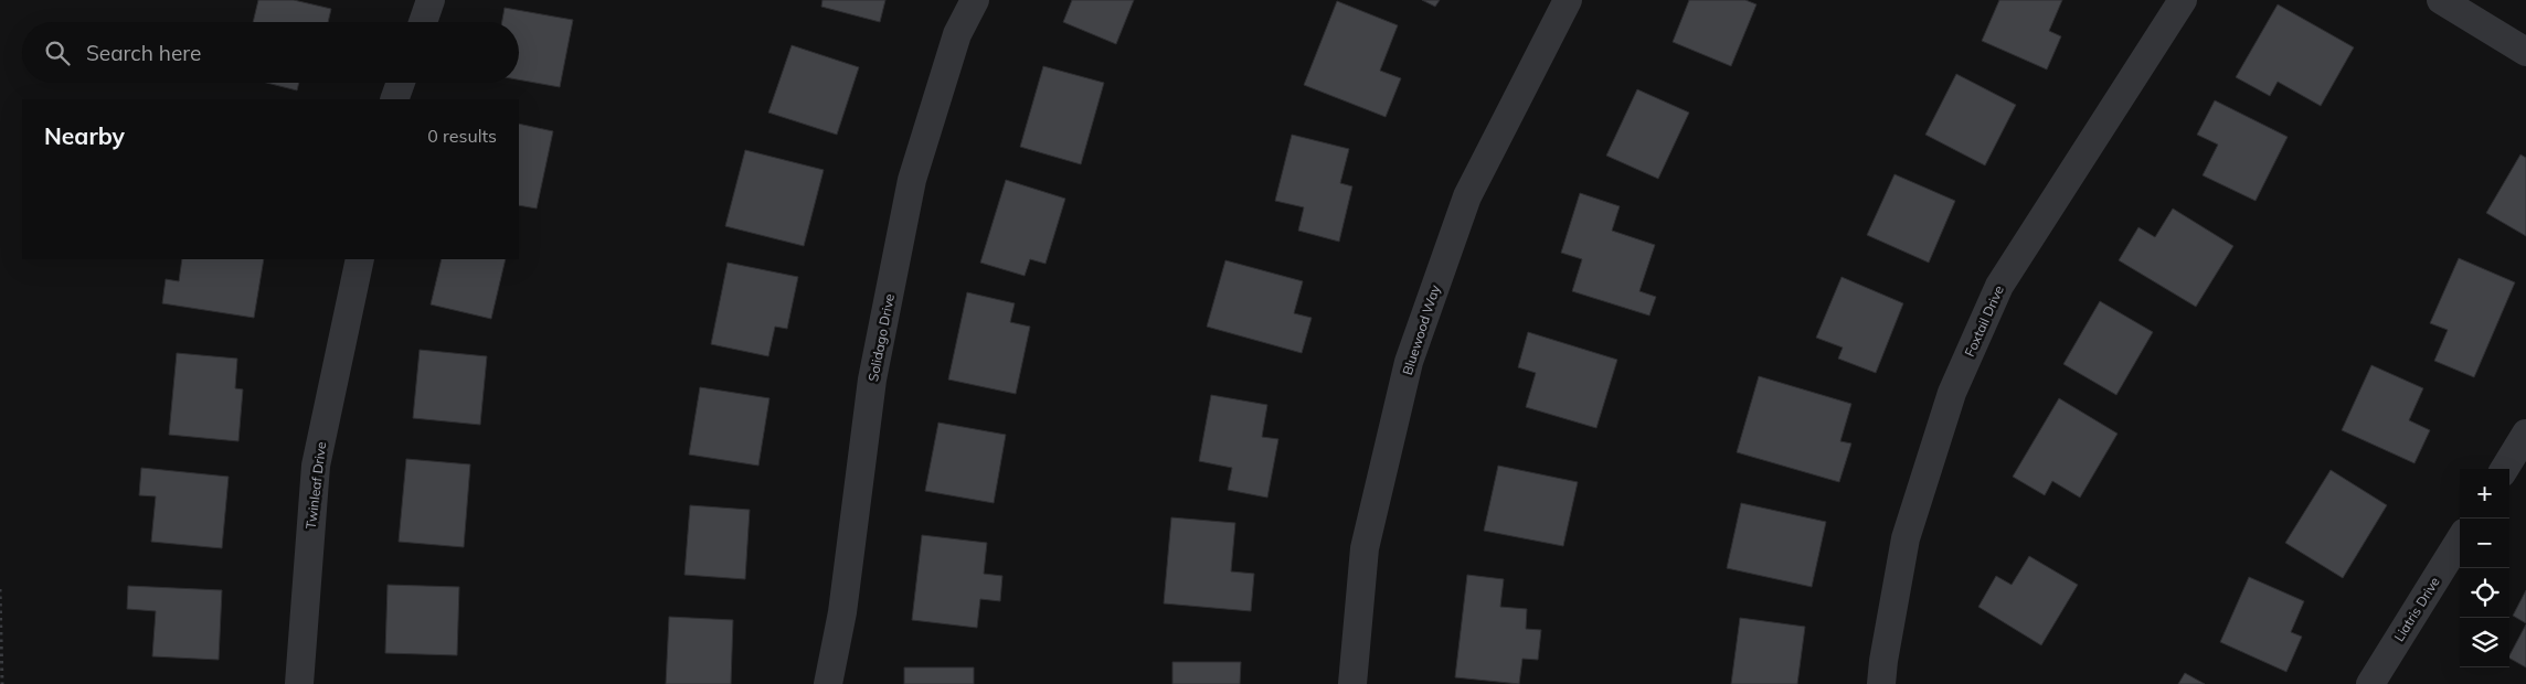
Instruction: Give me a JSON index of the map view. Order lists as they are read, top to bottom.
{
  "streets": {
    "street": [
      "Foxtail Drive",
      "Bluewood Way",
      "Solidago Drive",
      "Twinleaf Drive",
      "Liatris Drive"
    ]
  },
  "page": {
    "search": "Search here",
    "heading": ["Nearby", "0 results"],
    "map_buttons": ["+", "−"]
  }
}
